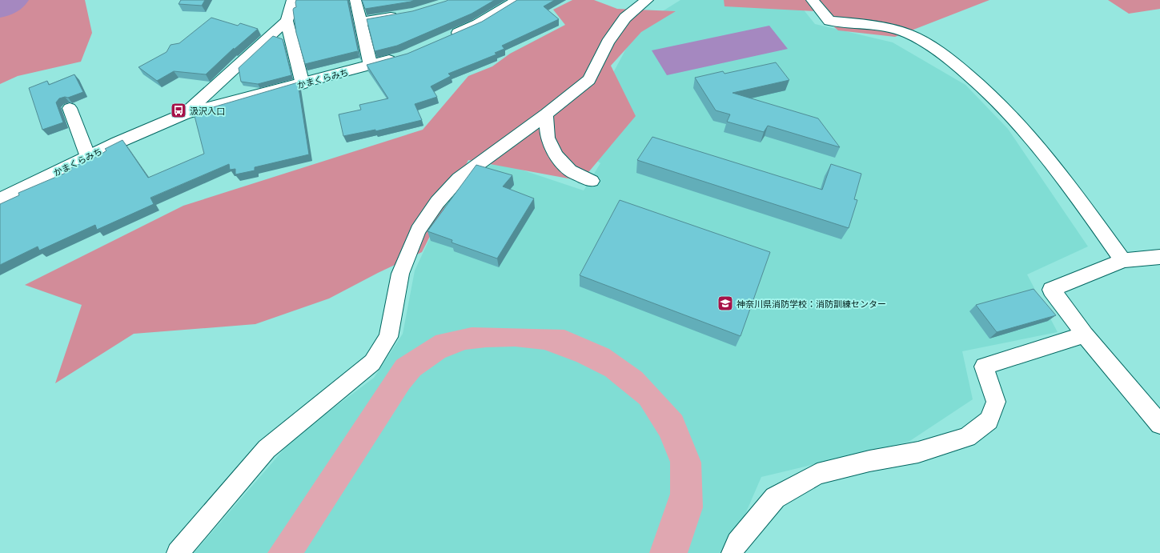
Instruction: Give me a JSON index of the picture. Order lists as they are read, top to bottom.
{
  "streets": {
    "street": ["かまくらみち"]
  },
  "places": {
    "bus stop": ["汲沢入口"],
    "school or university": ["神奈川県消防学校：消防訓練センター"]
  }
}
